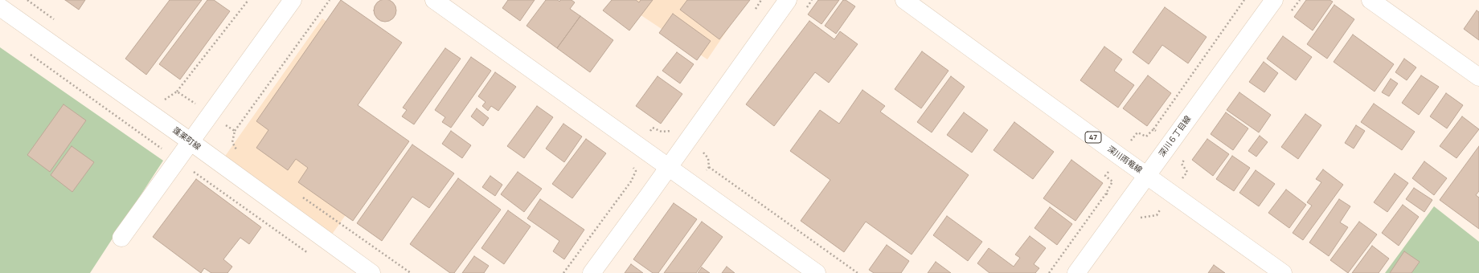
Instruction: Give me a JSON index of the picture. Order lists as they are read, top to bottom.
{
  "streets": {
    "street": [
      "深川６丁目線",
      "47",
      "蓬莱町線",
      "深川雨竜線"
    ]
  },
  "crossings": [
    ["深川６丁目線", "深川雨竜線"]
  ]
}
